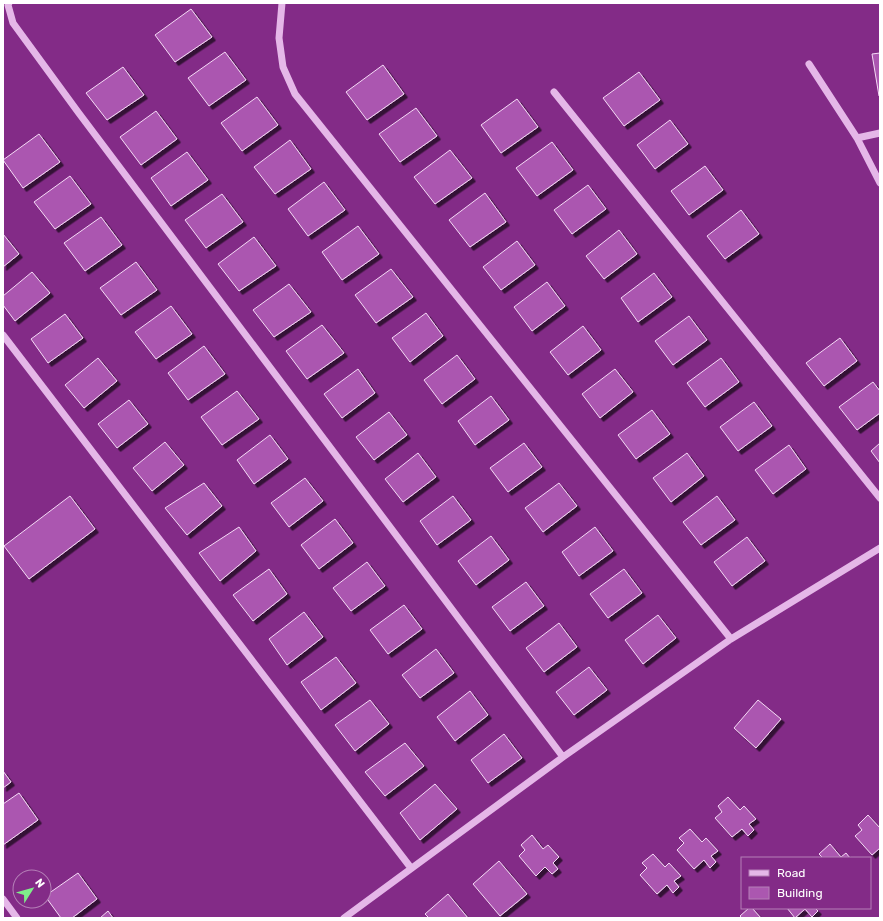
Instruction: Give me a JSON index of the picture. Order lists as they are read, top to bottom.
{
  "legend": ["Road", "Building"],
  "north": "top right"
}
